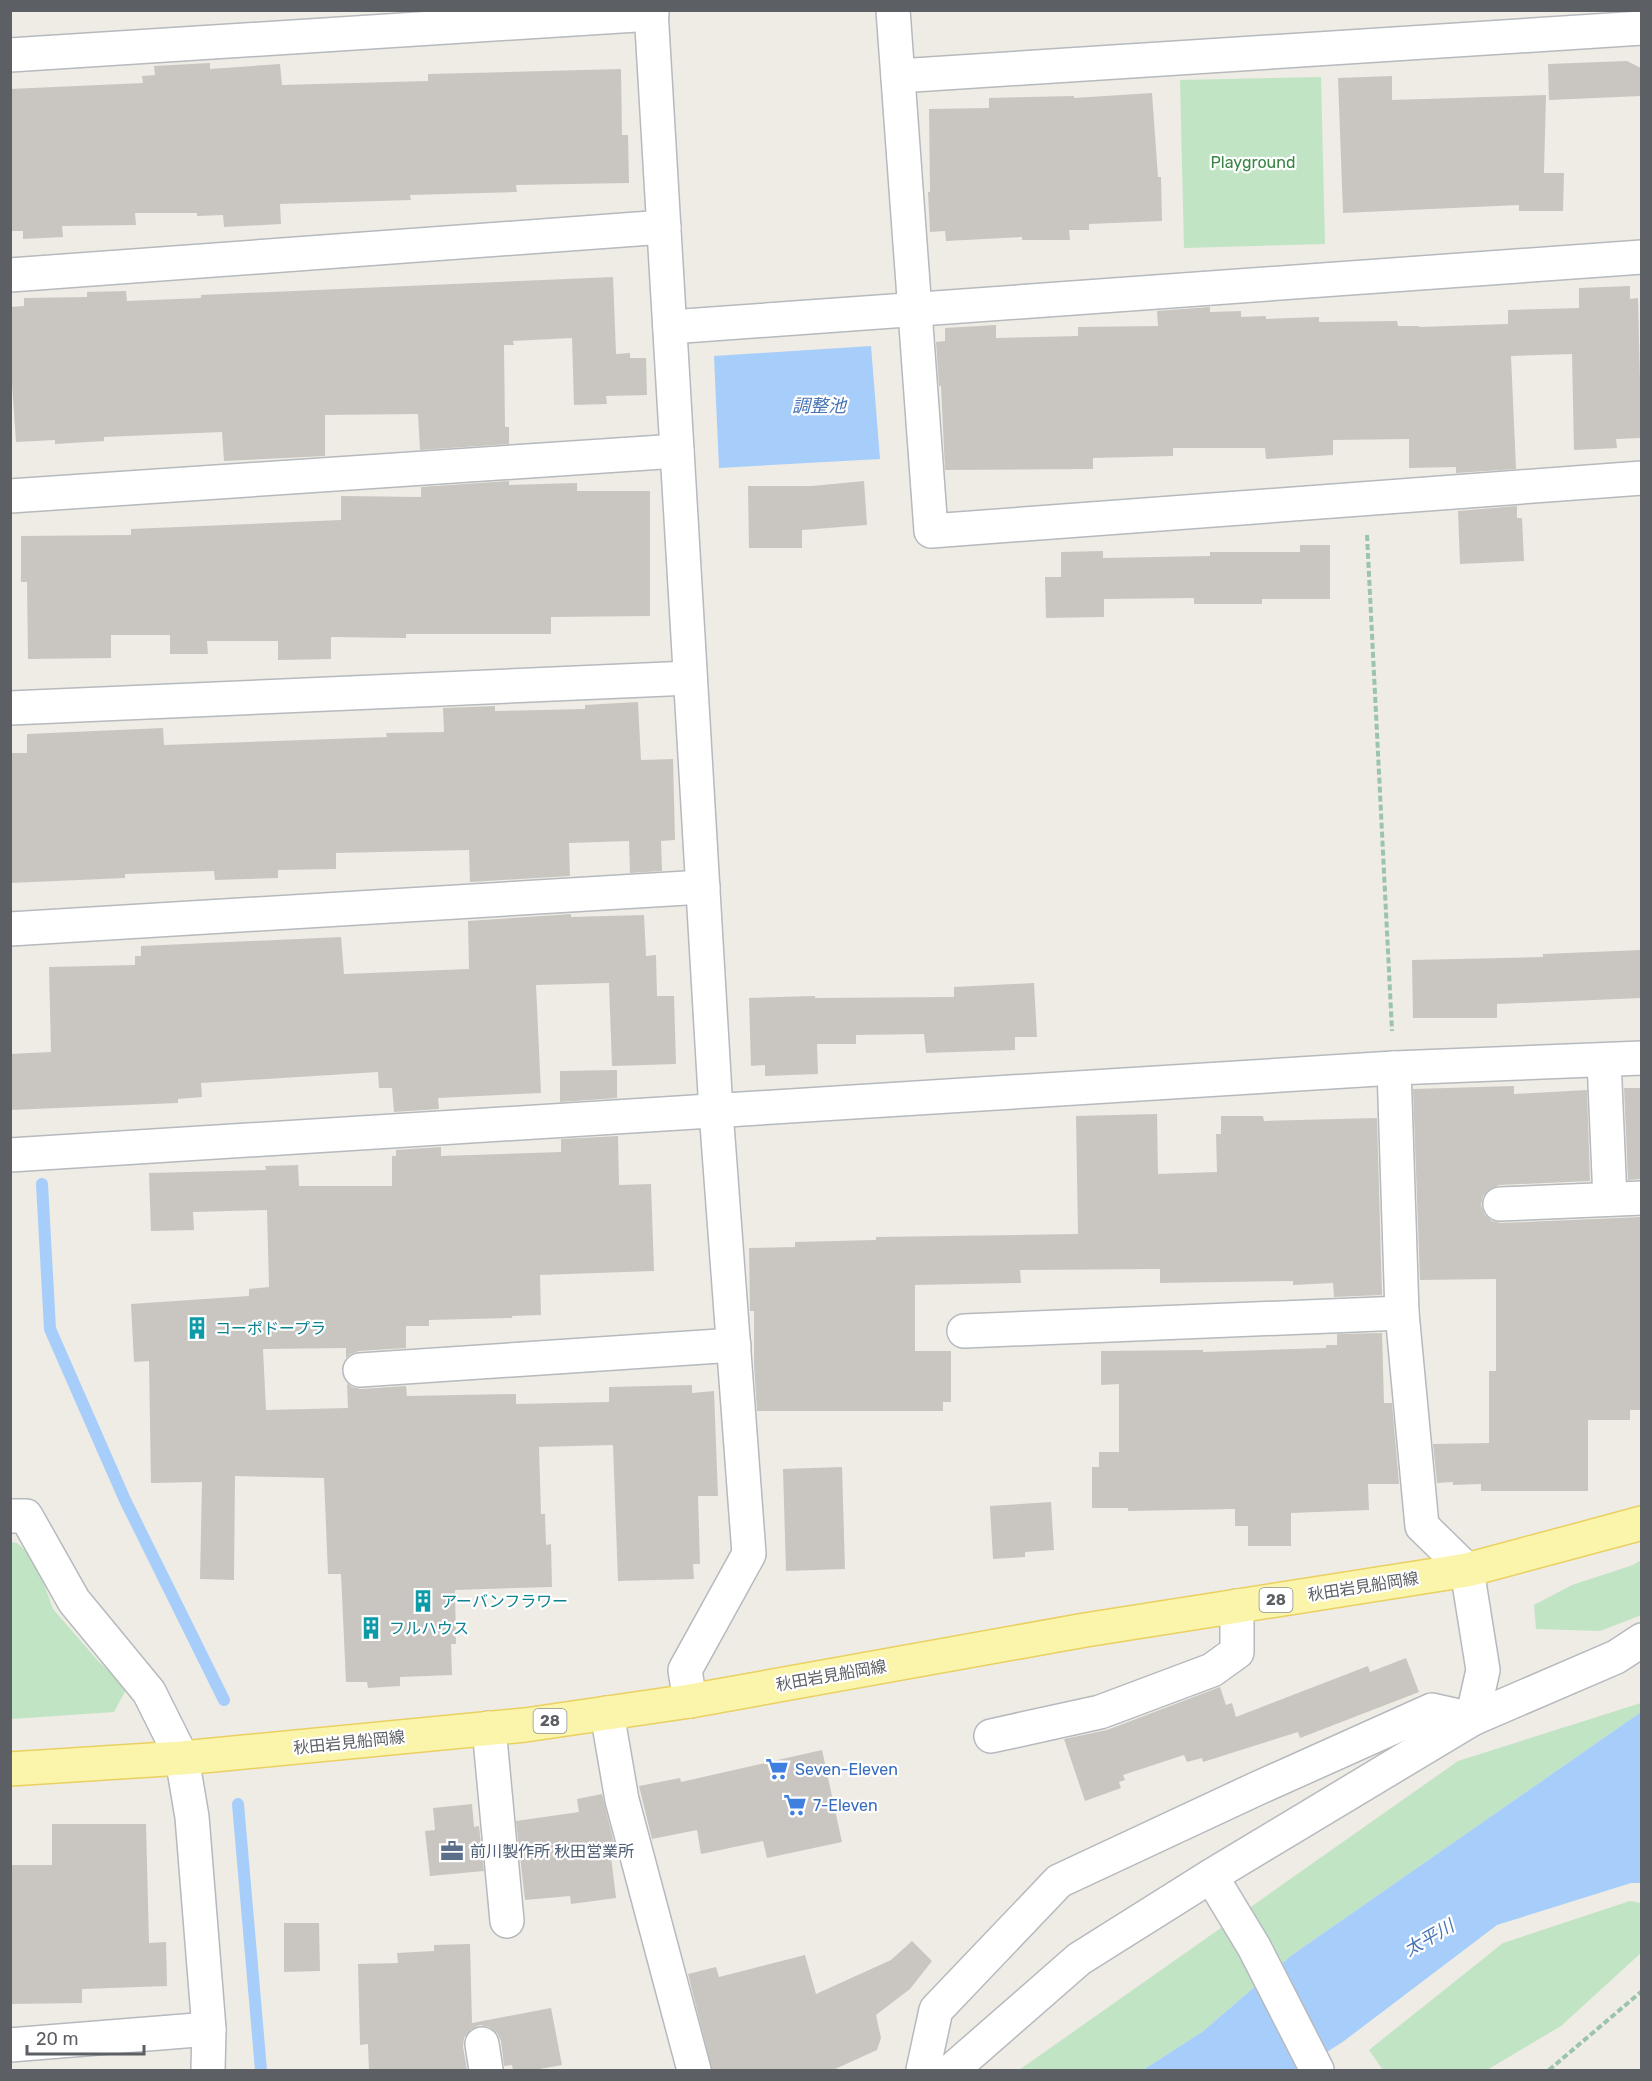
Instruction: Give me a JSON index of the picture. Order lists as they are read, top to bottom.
{
  "streets": {
    "main road": ["秋田岩見船岡線", "28"]
  },
  "water": ["調整池", "太平川"],
  "parks": ["Playground"],
  "places": {
    "building": ["コーポドープラ", "アーバンフラワー", "フルハウス"],
    "supermarket": ["Seven-Eleven", "7-Eleven"],
    "office": ["前川製作所 秋田営業所"]
  },
  "scale_bar": "20 m"
}
